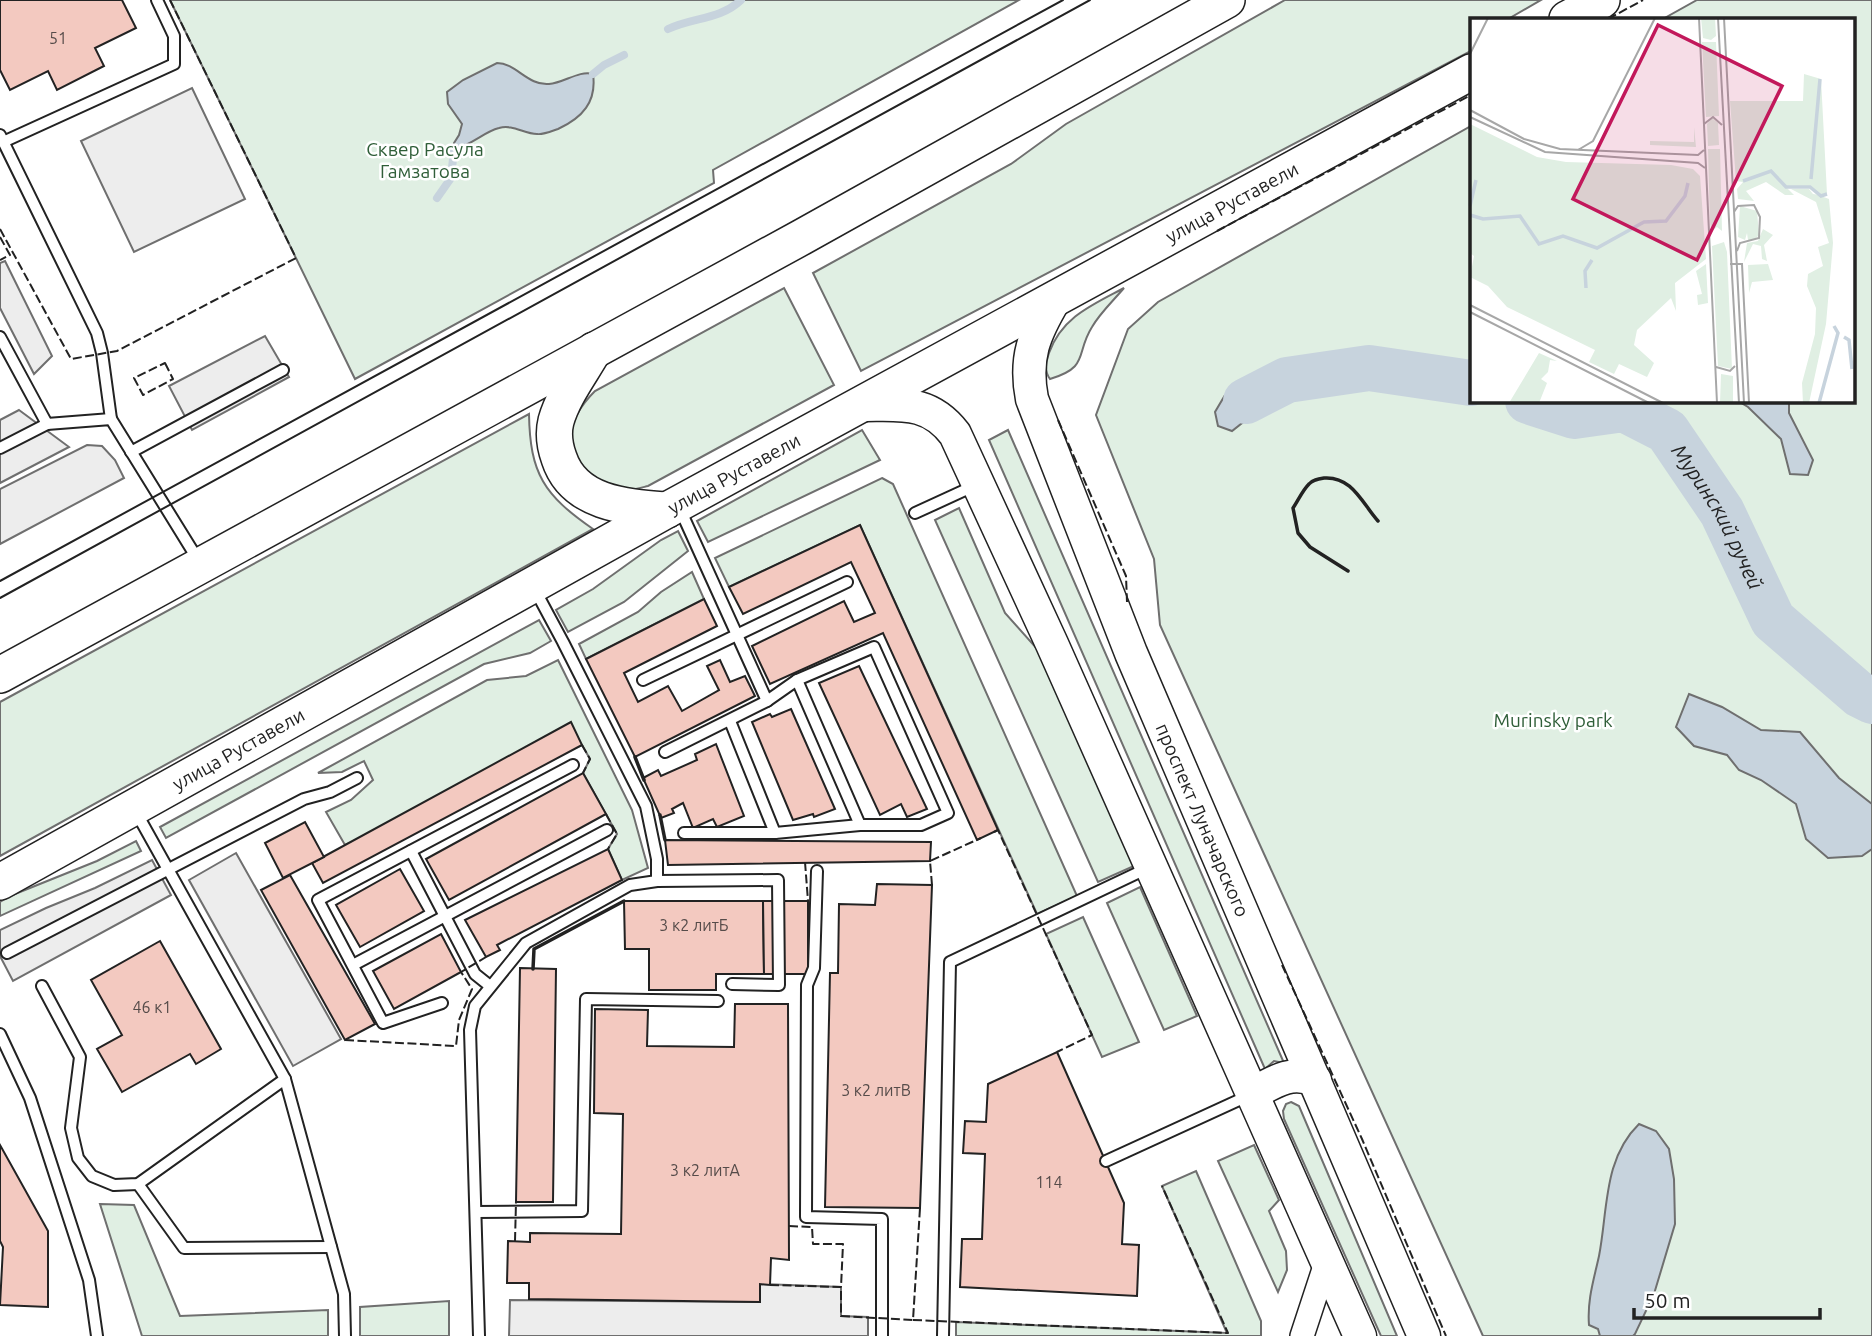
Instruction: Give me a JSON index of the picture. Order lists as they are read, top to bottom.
{
  "streets": {
    "main road": ["улица Руставели", "проспект Луначарского"]
  },
  "crossings": [
    ["улица Руставели", "проспект Луначарского"]
  ],
  "water": ["Муринский ручей"],
  "parks": ["Сквер Расула Гамзатова", "Murinsky park"],
  "house_numbers": [
    "51",
    "3 к2 литБ",
    "46 к1",
    "3 к2 литВ",
    "3 к2 литА",
    "114"
  ],
  "scale_bar": "50 m"
}
